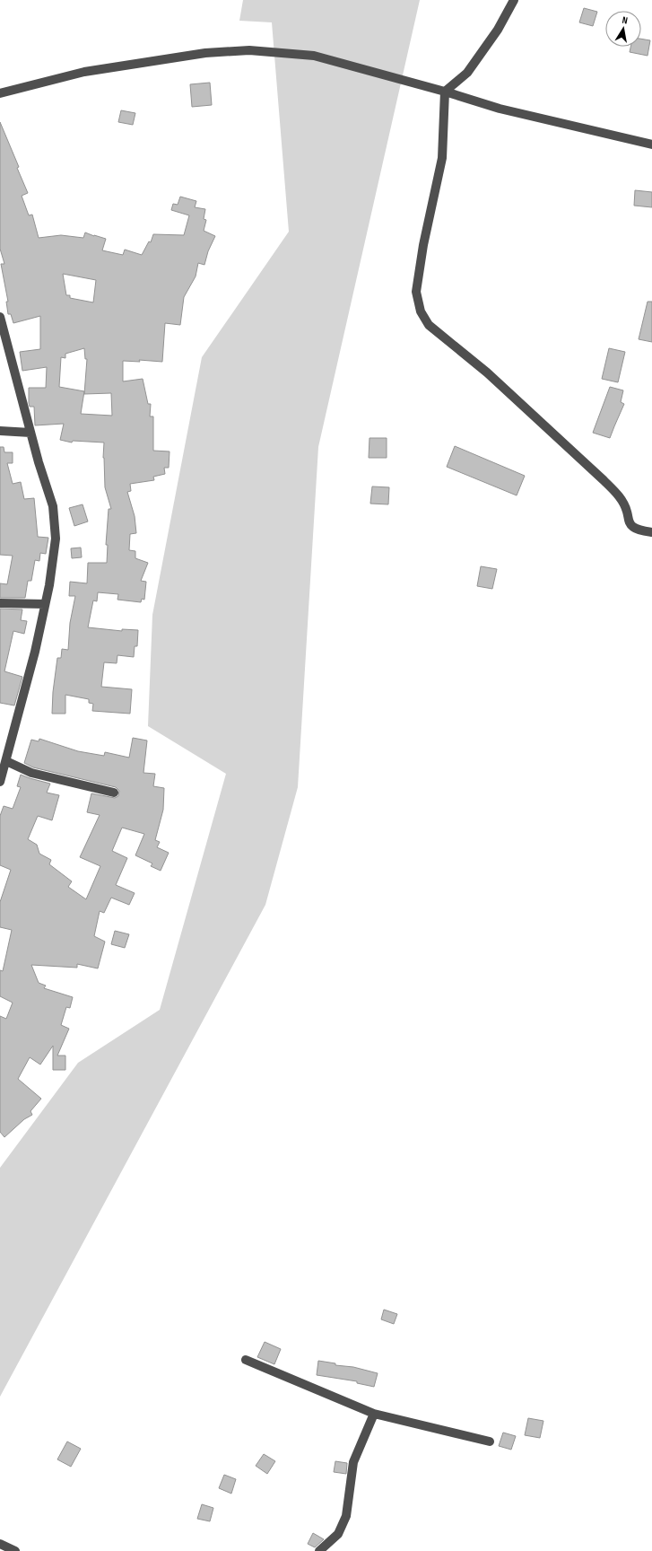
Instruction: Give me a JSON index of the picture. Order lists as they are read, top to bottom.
{
  "north": "top"
}
